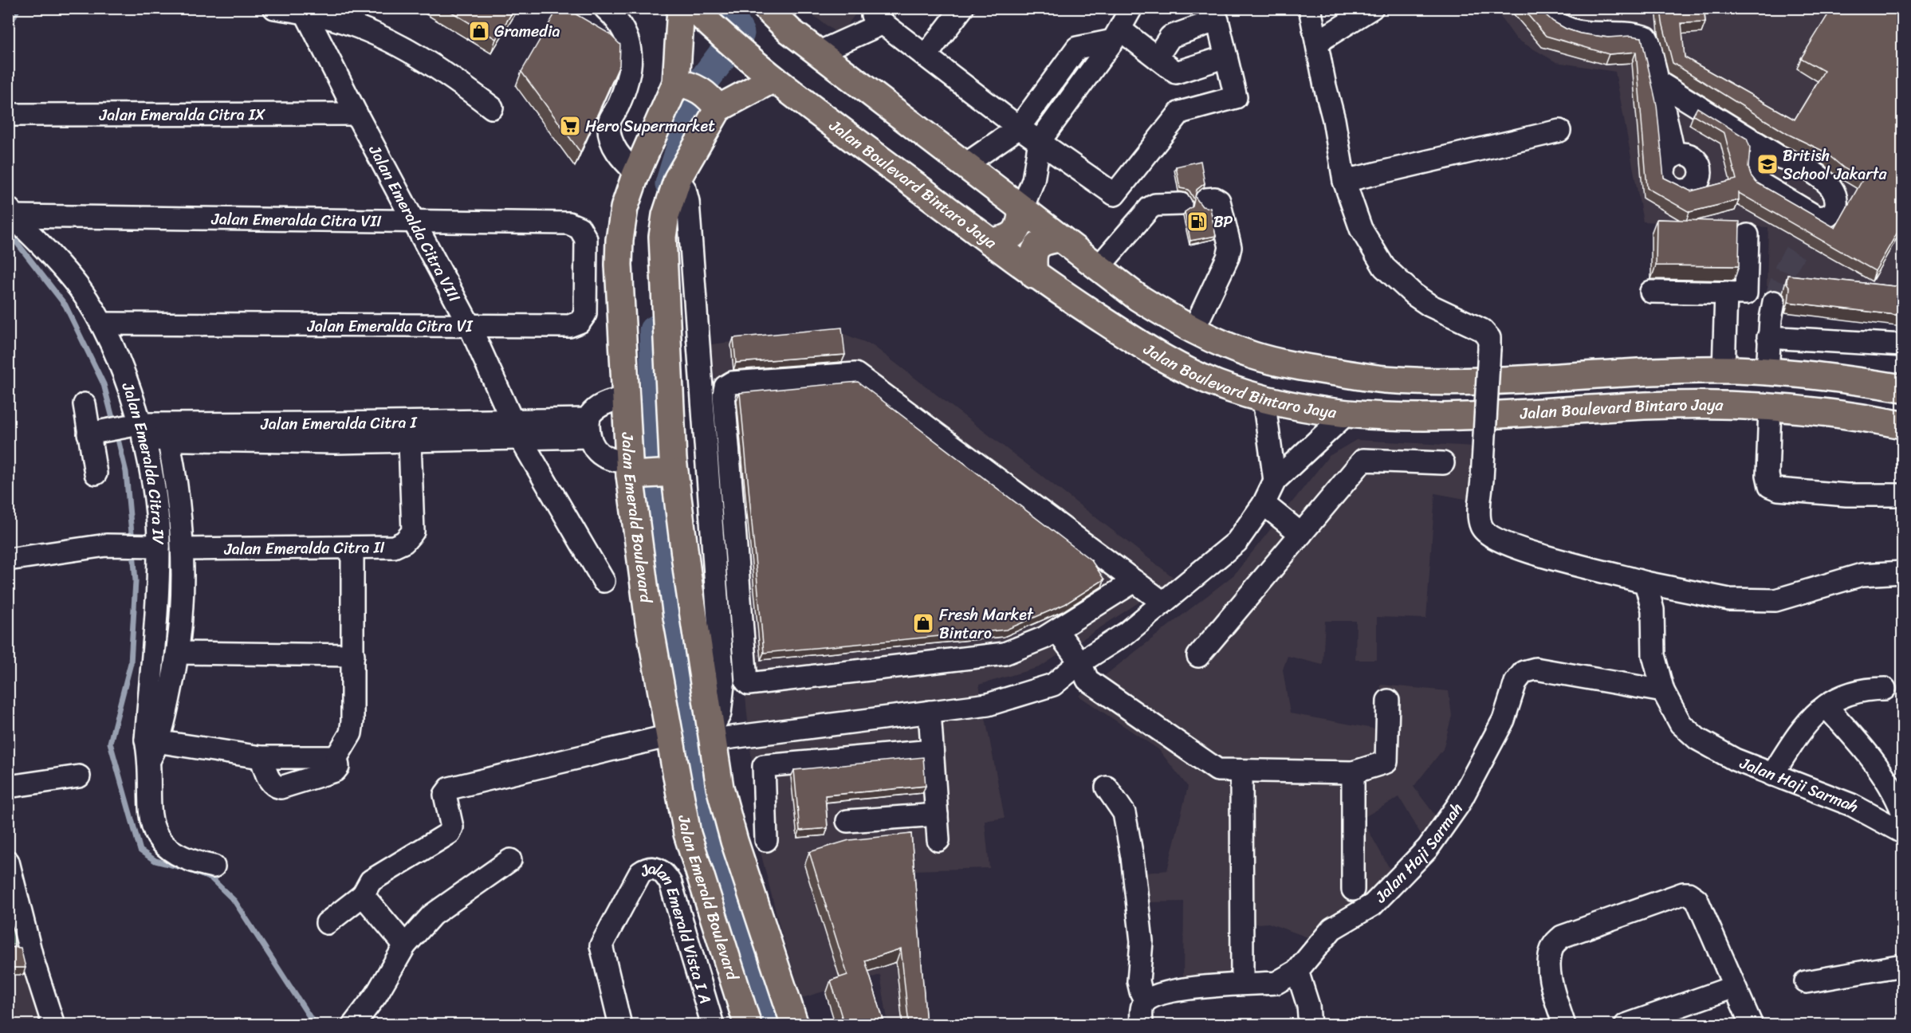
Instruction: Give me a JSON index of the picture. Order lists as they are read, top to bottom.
{
  "streets": {
    "main road": ["Jalan Boulevard Bintaro Jaya", "Jalan Emerald Boulevard"],
    "street": [
      "Jalan Emeralda Citra IX",
      "Jalan Emeralda Citra VII",
      "Jalan Emeralda Citra VIII",
      "Jalan Emeralda Citra VI",
      "Jalan Emeralda Citra I",
      "Jalan Emeralda Citra IV",
      "Jalan Emeralda Citra II",
      "Jalan Haji Sarmah",
      "Jalan Emerald Vista I A"
    ]
  },
  "crossings": [
    ["Jalan Emeralda Citra IX", "Jalan Emeralda Citra VIII"],
    ["Jalan Emeralda Citra VII", "Jalan Emeralda Citra VIII"],
    ["Jalan Emeralda Citra VII", "Jalan Emeralda Citra VI"],
    ["Jalan Emeralda Citra VII", "Jalan Emeralda Citra IV"],
    ["Jalan Emeralda Citra VIII", "Jalan Emeralda Citra VI"],
    ["Jalan Emeralda Citra VIII", "Jalan Emeralda Citra I"],
    ["Jalan Emeralda Citra VI", "Jalan Emeralda Citra IV"],
    ["Jalan Emeralda Citra I", "Jalan Emeralda Citra IV"],
    ["Jalan Emeralda Citra I", "Jalan Emeralda Citra II"],
    ["Jalan Emeralda Citra IV", "Jalan Emeralda Citra II"]
  ],
  "places": {
    "shop": ["Gramedia", "Fresh Market Bintaro"],
    "supermarket": ["Hero Supermarket"],
    "school or university": ["British School Jakarta"],
    "fuel station": ["BP"]
  }
}
